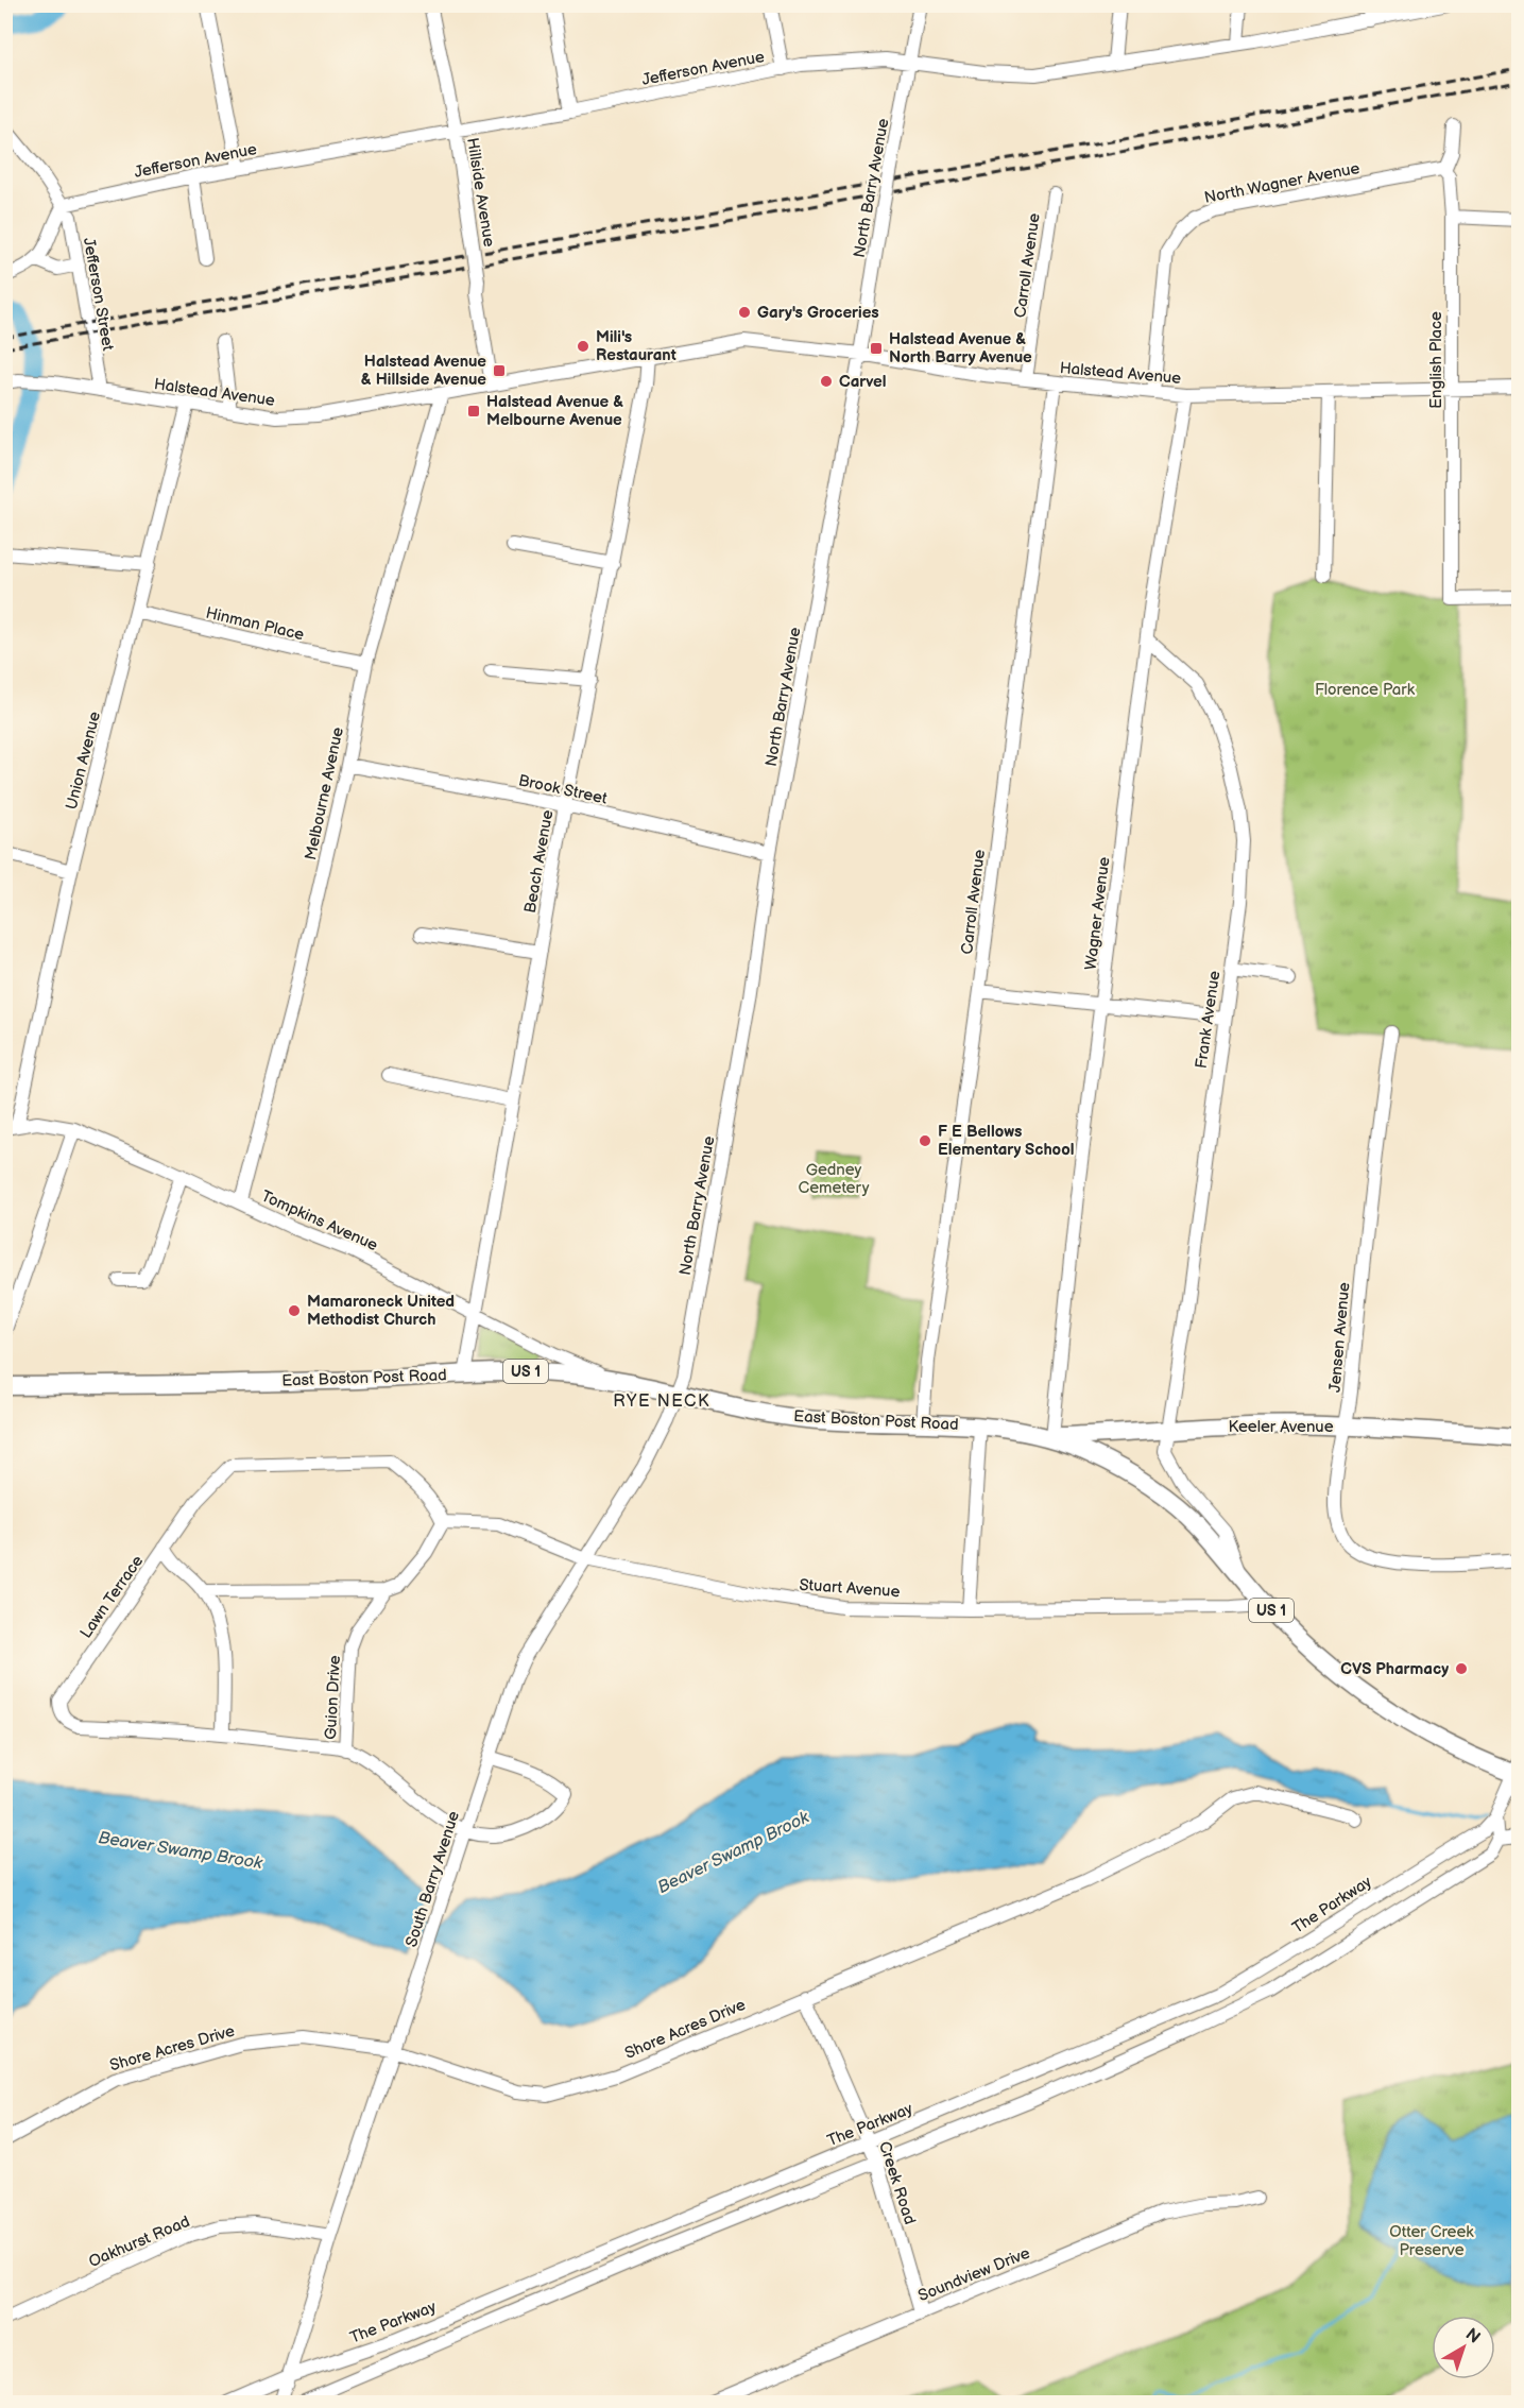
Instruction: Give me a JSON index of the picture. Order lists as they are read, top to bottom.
{
  "streets": {
    "main road": ["US 1", "East Boston Post Road", "Keeler Avenue"],
    "street": [
      "Jefferson Avenue",
      "North Wagner Avenue",
      "North Barry Avenue",
      "Hillside Avenue",
      "Carroll Avenue",
      "Jefferson Street",
      "English Place",
      "Halstead Avenue",
      "Hinman Place",
      "Union Avenue",
      "Brook Street",
      "Melbourne Avenue",
      "Beach Avenue",
      "Wagner Avenue",
      "Frank Avenue",
      "Tompkins Avenue",
      "Jensen Avenue",
      "Stuart Avenue",
      "Lawn Terrace",
      "Guion Drive",
      "South Barry Avenue",
      "The Parkway",
      "Shore Acres Drive",
      "Creek Road",
      "Oakhurst Road",
      "Soundview Drive"
    ]
  },
  "crossings": [
    ["Jefferson Avenue", "North Barry Avenue"],
    ["Jefferson Avenue", "Hillside Avenue"],
    ["Jefferson Avenue", "Jefferson Street"],
    ["North Wagner Avenue", "English Place"],
    ["North Wagner Avenue", "Halstead Avenue"],
    ["North Barry Avenue", "Halstead Avenue"],
    ["North Barry Avenue", "Brook Street"],
    ["North Barry Avenue", "East Boston Post Road"],
    ["North Barry Avenue", "South Barry Avenue"],
    ["Hillside Avenue", "Halstead Avenue"],
    ["Carroll Avenue", "Halstead Avenue"],
    ["Carroll Avenue", "East Boston Post Road"],
    ["Jefferson Street", "Halstead Avenue"],
    ["English Place", "Halstead Avenue"],
    ["Halstead Avenue", "Union Avenue"],
    ["Halstead Avenue", "Melbourne Avenue"],
    ["Halstead Avenue", "Beach Avenue"],
    ["Halstead Avenue", "Wagner Avenue"],
    ["Hinman Place", "Union Avenue"],
    ["Hinman Place", "Melbourne Avenue"],
    ["Union Avenue", "Tompkins Avenue"],
    ["Brook Street", "Melbourne Avenue"],
    ["Brook Street", "Beach Avenue"],
    ["Melbourne Avenue", "Tompkins Avenue"],
    ["Beach Avenue", "Tompkins Avenue"],
    ["Beach Avenue", "East Boston Post Road"],
    ["Wagner Avenue", "Frank Avenue"],
    ["Wagner Avenue", "East Boston Post Road"],
    ["Wagner Avenue", "Keeler Avenue"],
    ["Frank Avenue", "East Boston Post Road"],
    ["Frank Avenue", "Keeler Avenue"],
    ["Tompkins Avenue", "East Boston Post Road"],
    ["Jensen Avenue", "Keeler Avenue"],
    ["East Boston Post Road", "Keeler Avenue"],
    ["East Boston Post Road", "Stuart Avenue"],
    ["East Boston Post Road", "South Barry Avenue"],
    ["East Boston Post Road", "The Parkway"],
    ["Stuart Avenue", "Lawn Terrace"],
    ["Stuart Avenue", "Guion Drive"],
    ["Stuart Avenue", "South Barry Avenue"],
    ["Lawn Terrace", "Guion Drive"],
    ["Guion Drive", "South Barry Avenue"],
    ["South Barry Avenue", "The Parkway"],
    ["South Barry Avenue", "Shore Acres Drive"],
    ["South Barry Avenue", "Oakhurst Road"],
    ["The Parkway", "Creek Road"],
    ["Shore Acres Drive", "Creek Road"],
    ["Creek Road", "Soundview Drive"]
  ],
  "districts": ["RYE NECK"],
  "water": ["Beaver Swamp Brook"],
  "parks": ["Florence Park", "Gedney Cemetery", "Otter Creek Preserve"],
  "places": {
    "other": [
      "Gary's Groceries",
      "Mili's Restaurant",
      "Carvel",
      "F E Bellows Elementary School",
      "Mamaroneck United Methodist Church",
      "CVS Pharmacy"
    ],
    "transit": ["Halstead Avenue & North Barry Avenue", "Halstead Avenue & Hillside Avenue", "Halstead Avenue & Melbourne Avenue"]
  },
  "north": "top right"
}
